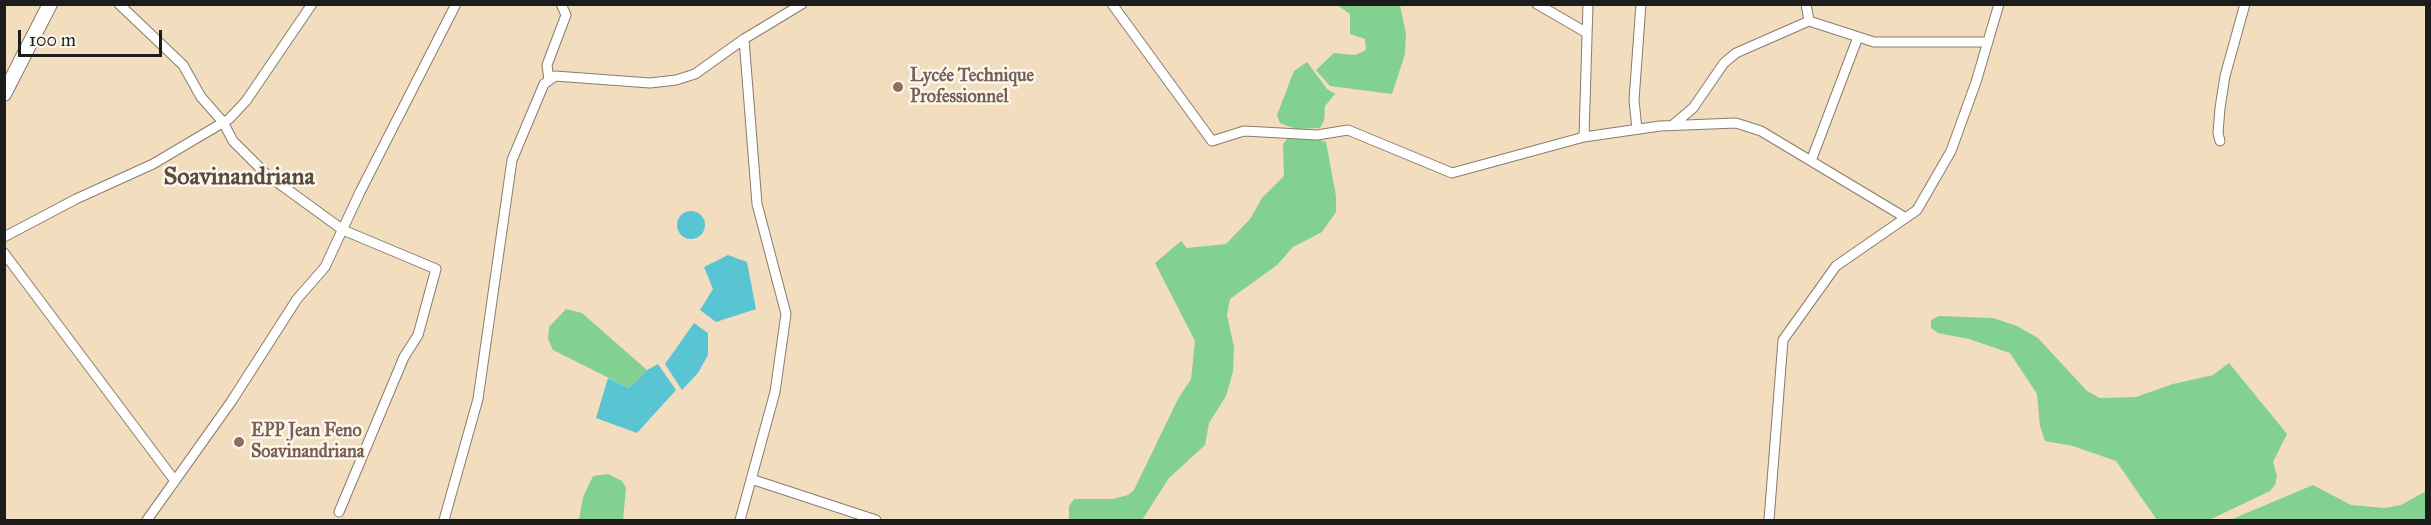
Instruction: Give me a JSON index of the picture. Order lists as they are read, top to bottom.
{
  "districts": ["Soavinandriana"],
  "places": ["Lycée Technique Professionnel", "EPP Jean Feno Soavinandriana"],
  "scale_bar": "100 m"
}
